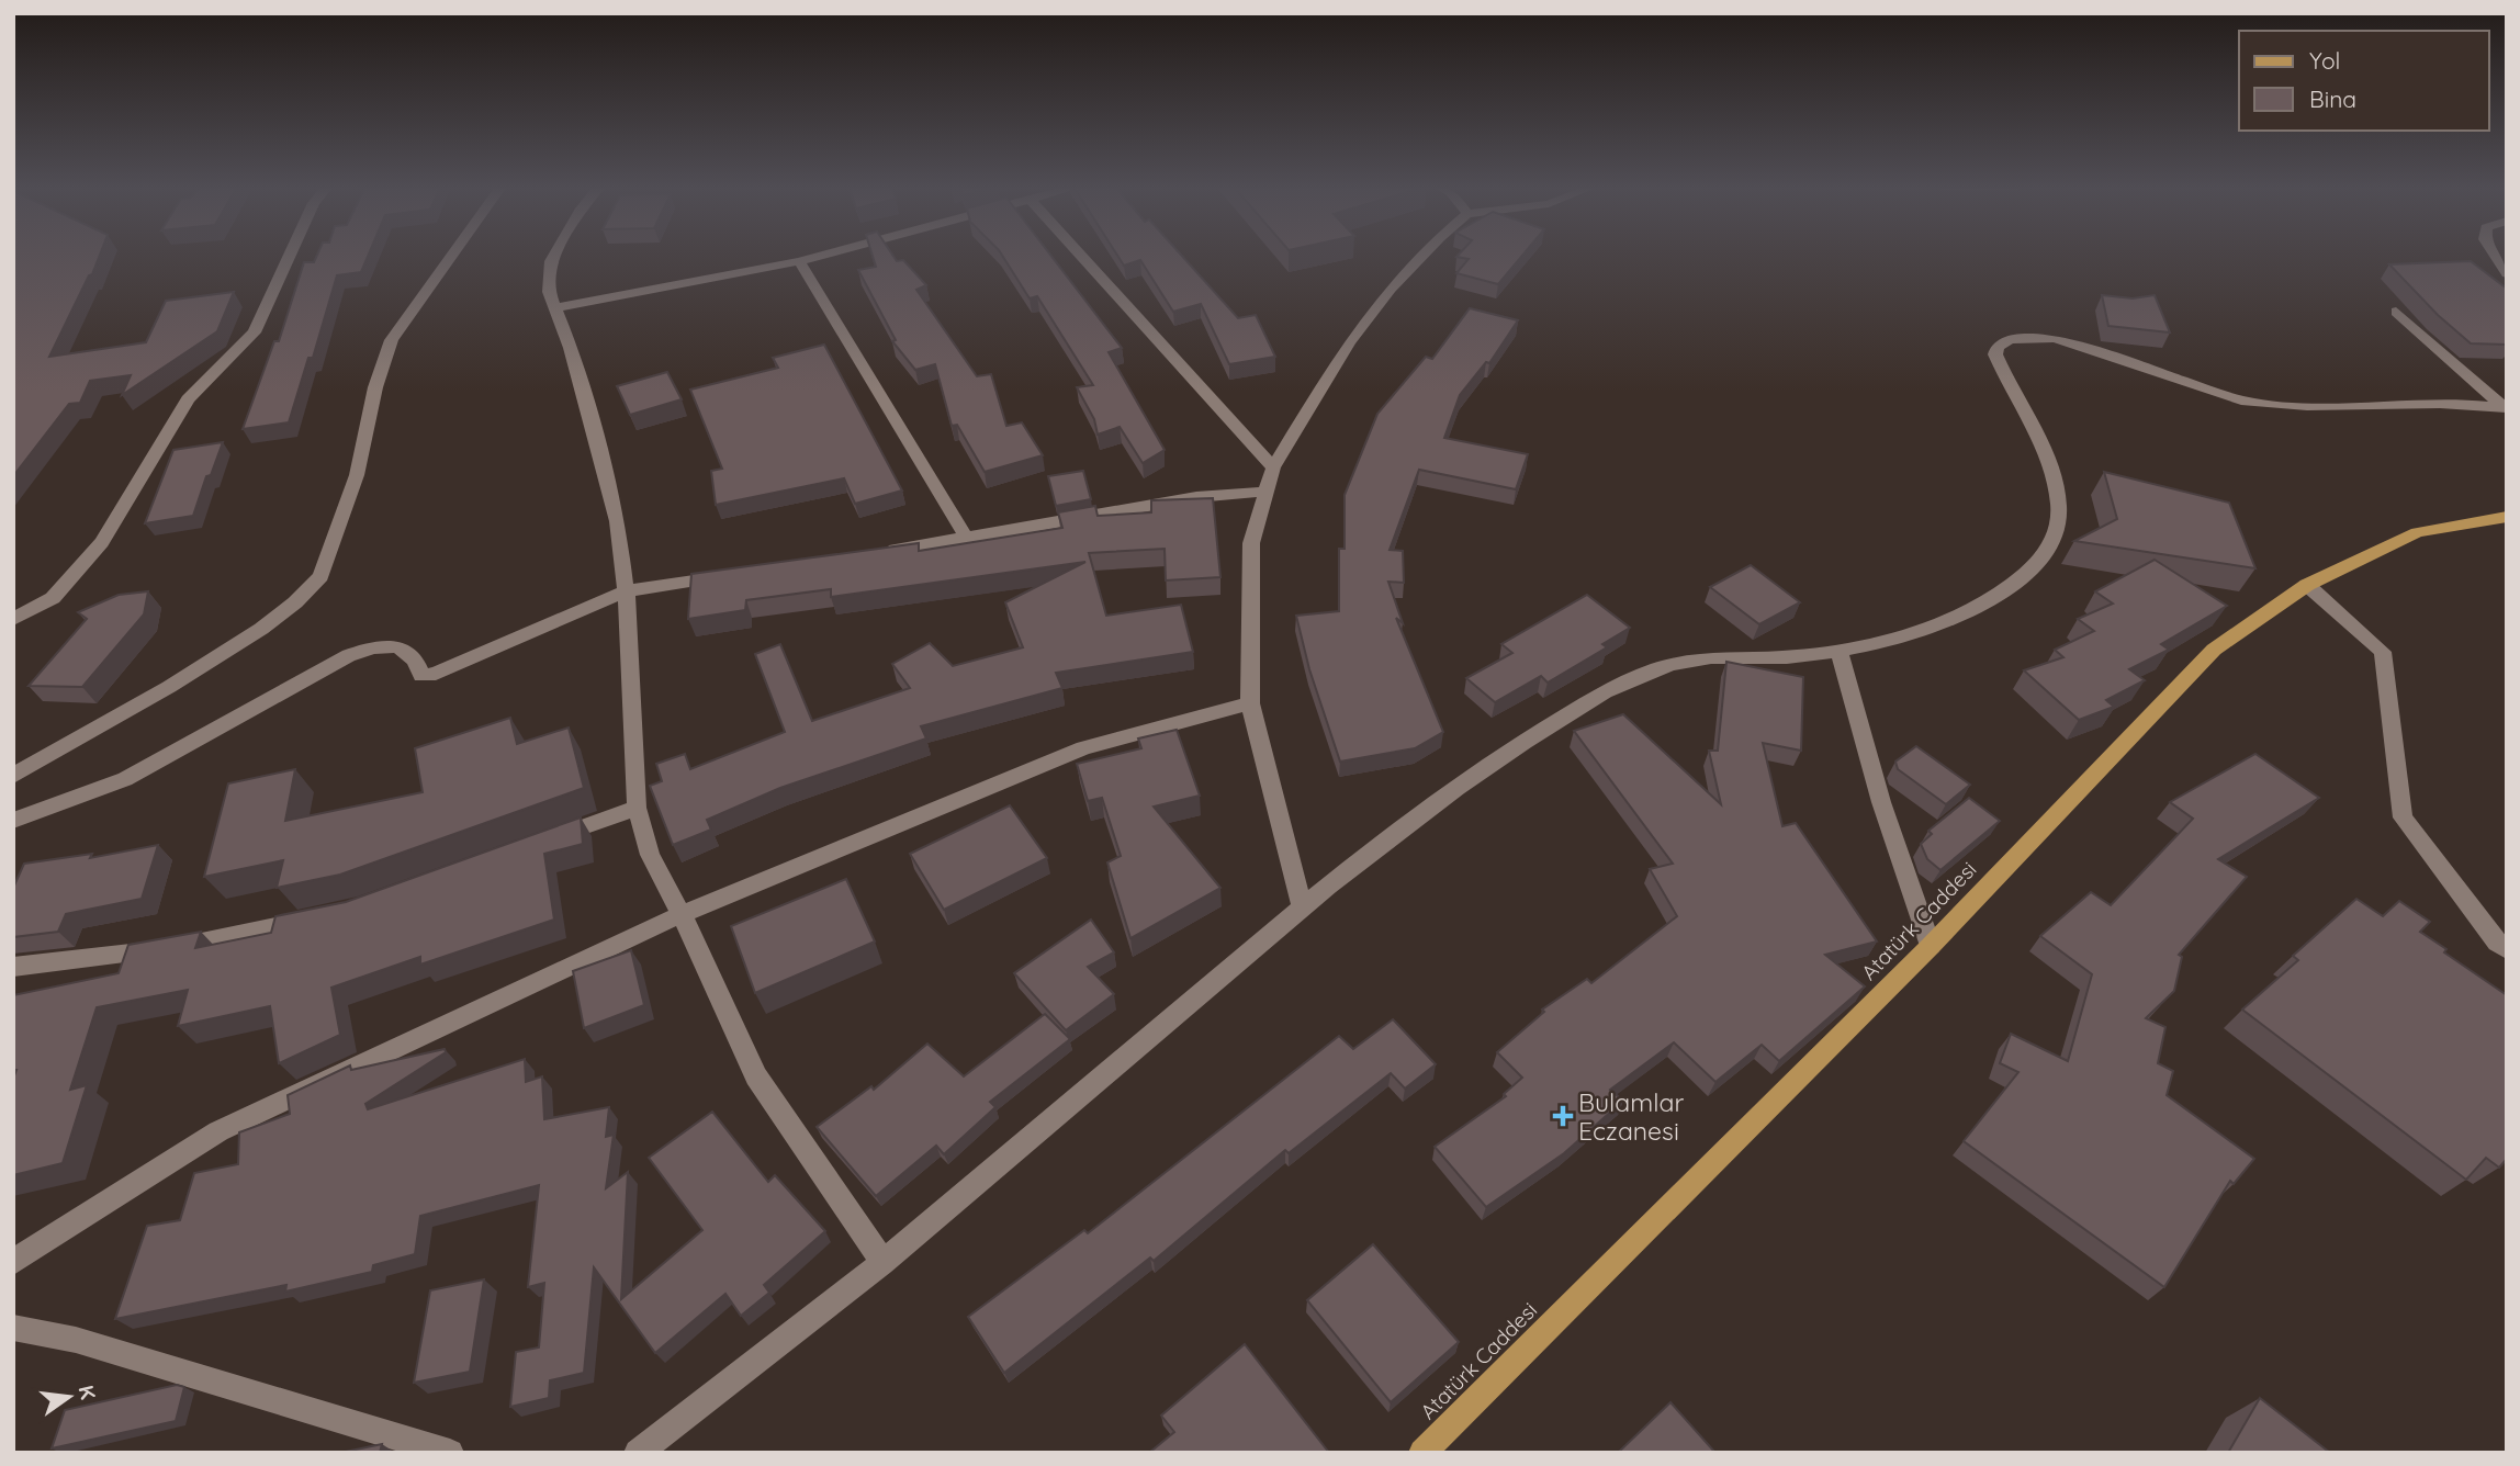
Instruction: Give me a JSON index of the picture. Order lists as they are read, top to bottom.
{
  "streets": {
    "main road": ["Atatürk Caddesi"]
  },
  "places": {
    "health": ["Bulamlar Eczanesi"]
  },
  "legend": ["Yol", "Bina"],
  "north": "right"
}
